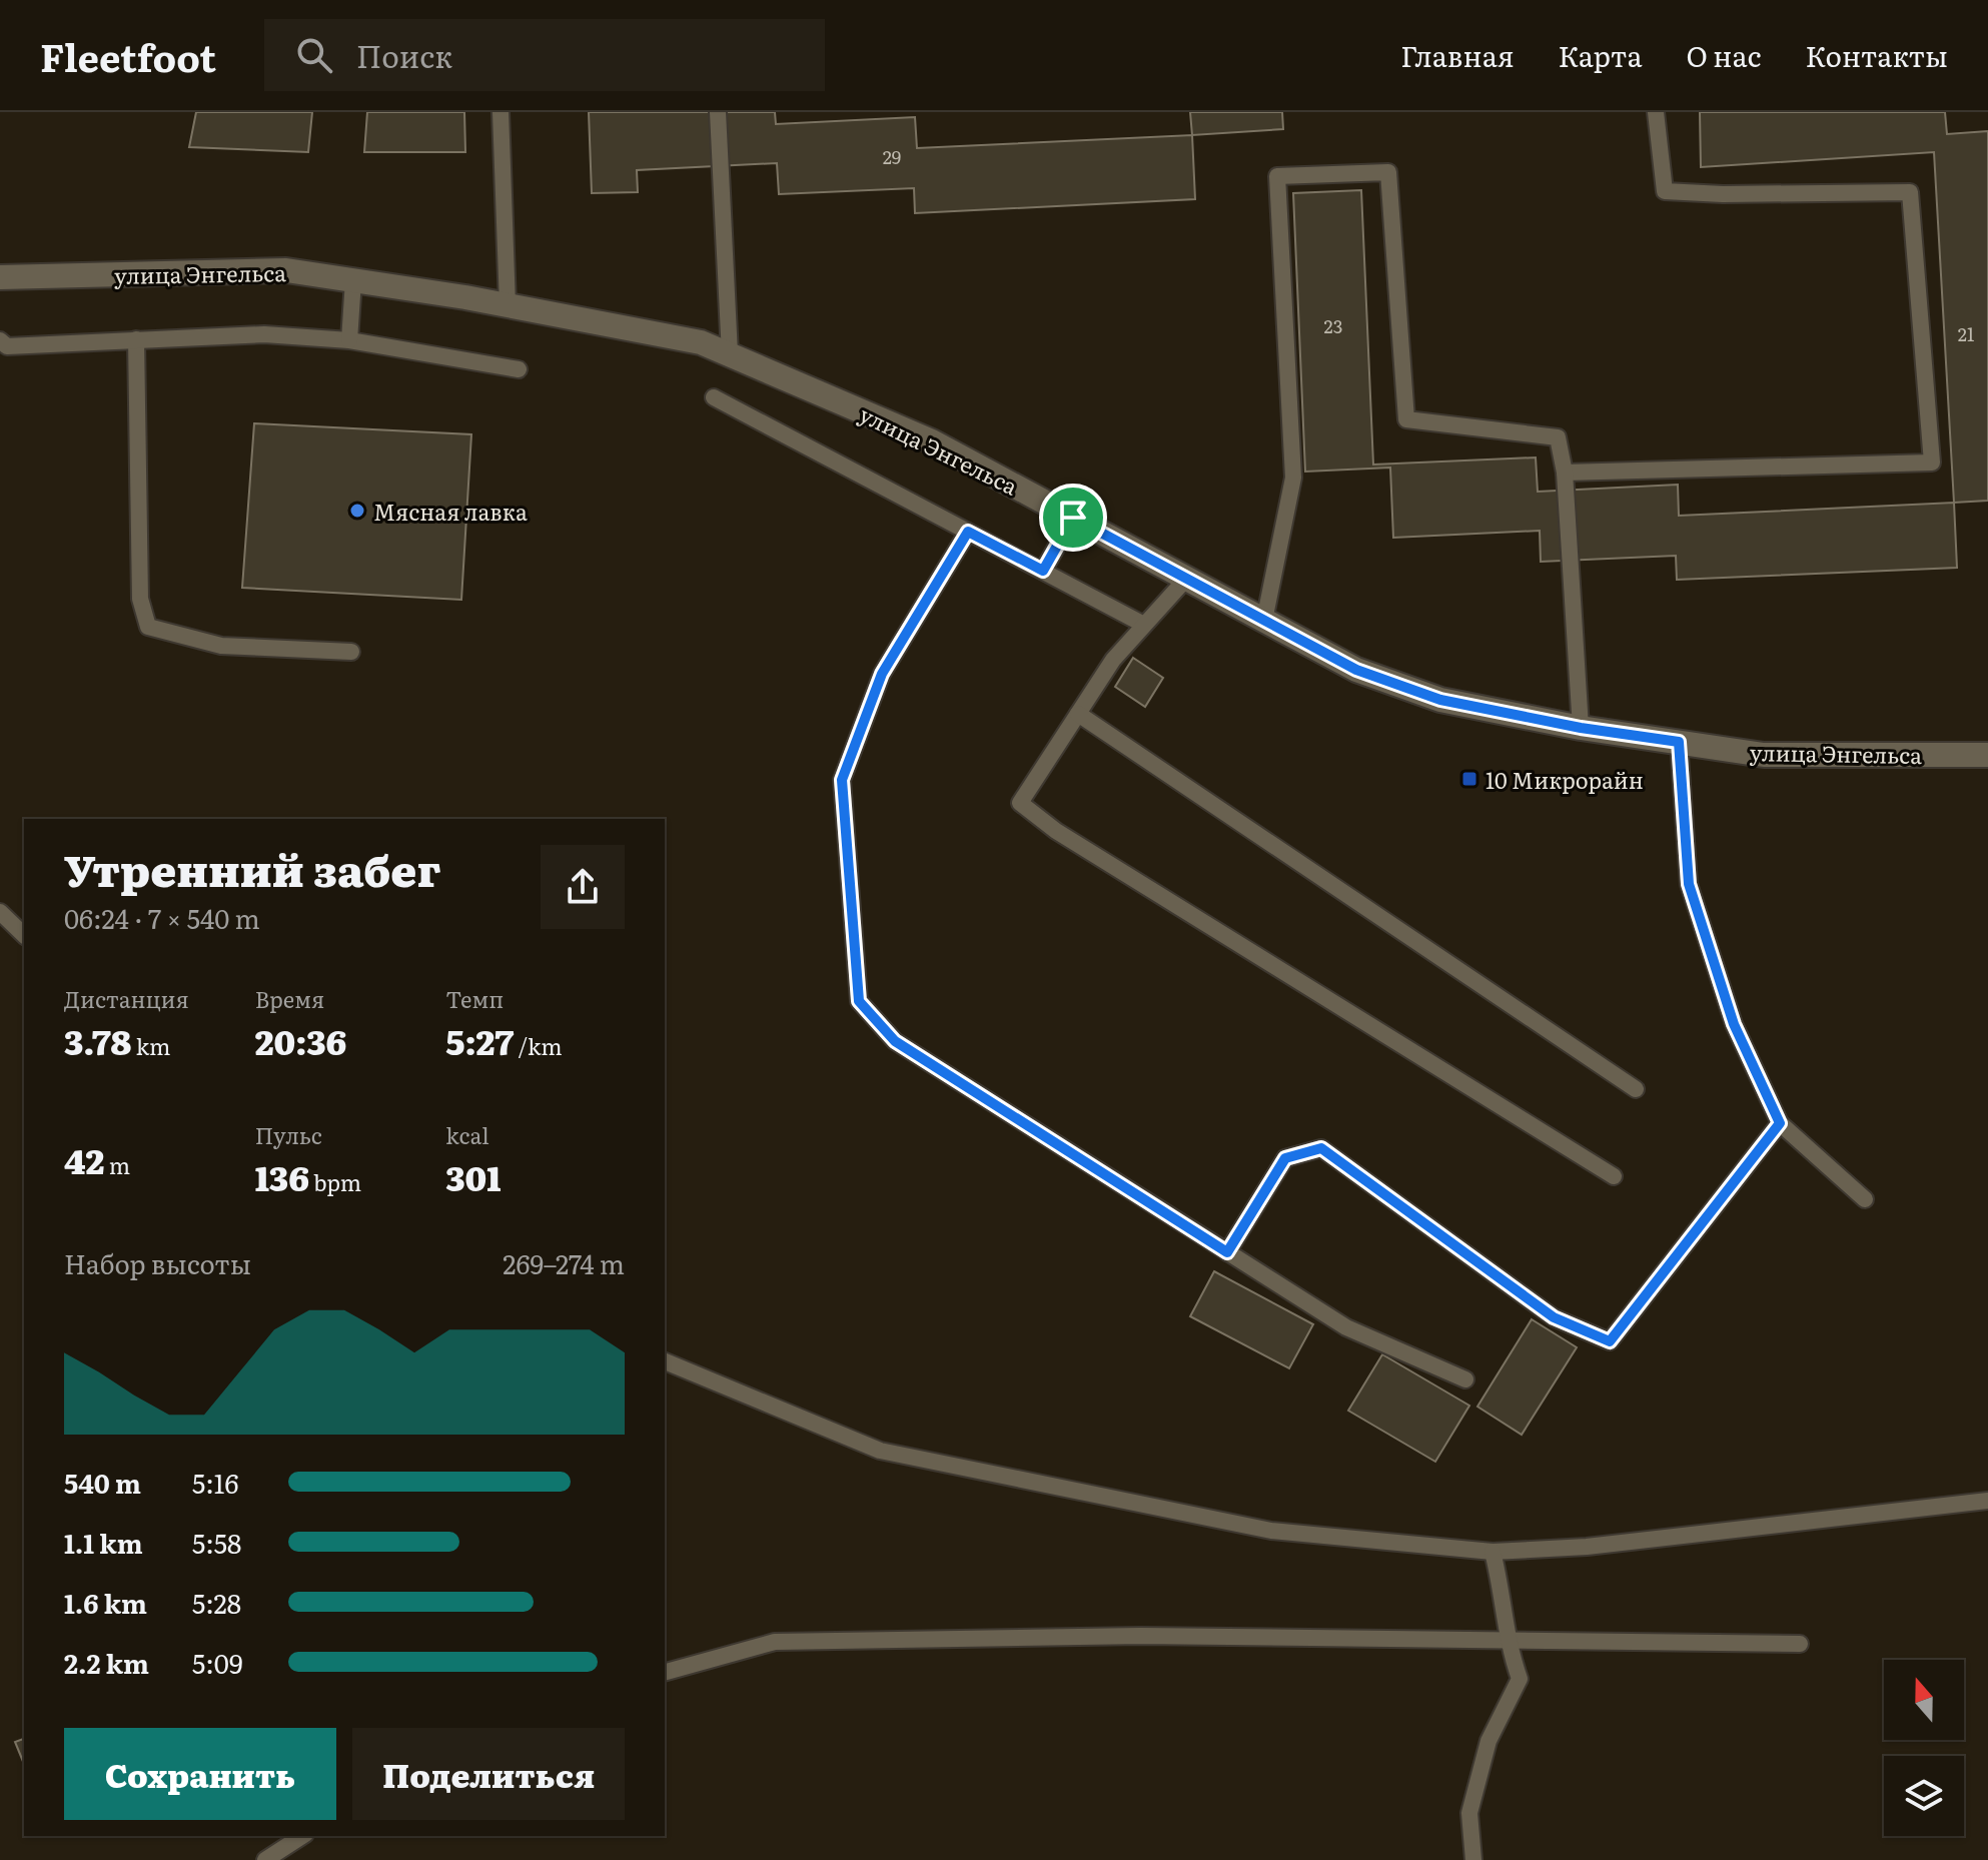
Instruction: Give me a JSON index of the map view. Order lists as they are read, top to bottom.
{
  "streets": {
    "main road": ["улица Энгельса"]
  },
  "places": {
    "other": ["Мясная лавка"],
    "transit": ["10 Микрорайн"]
  },
  "house_numbers": ["29", "23", "21"],
  "north": "top",
  "page": {
    "header": "Fleetfoot",
    "search": "Поиск",
    "nav": [
      "Главная",
      "Карта",
      "О нас",
      "Контакты"
    ],
    "heading": ["Утренний забег", "06:24 · 7 × 540 m"],
    "stats": [
      ["Дистанция", "3.78 km"],
      ["Время", "20:36"],
      ["Темп", "5:27 /km"],
      ["42 m"],
      ["Пульс", "136 bpm"],
      ["kcal", "301"]
    ],
    "chart": ["Набор высоты", "269–274 m"],
    "list": [
      {
        "name": "540 m",
        "note": "5:16"
      },
      {
        "name": "1.1 km",
        "note": "5:58"
      },
      {
        "name": "1.6 km",
        "note": "5:28"
      },
      {
        "name": "2.2 km",
        "note": "5:09"
      }
    ],
    "buttons": ["Сохранить", "Поделиться"]
  }
}
